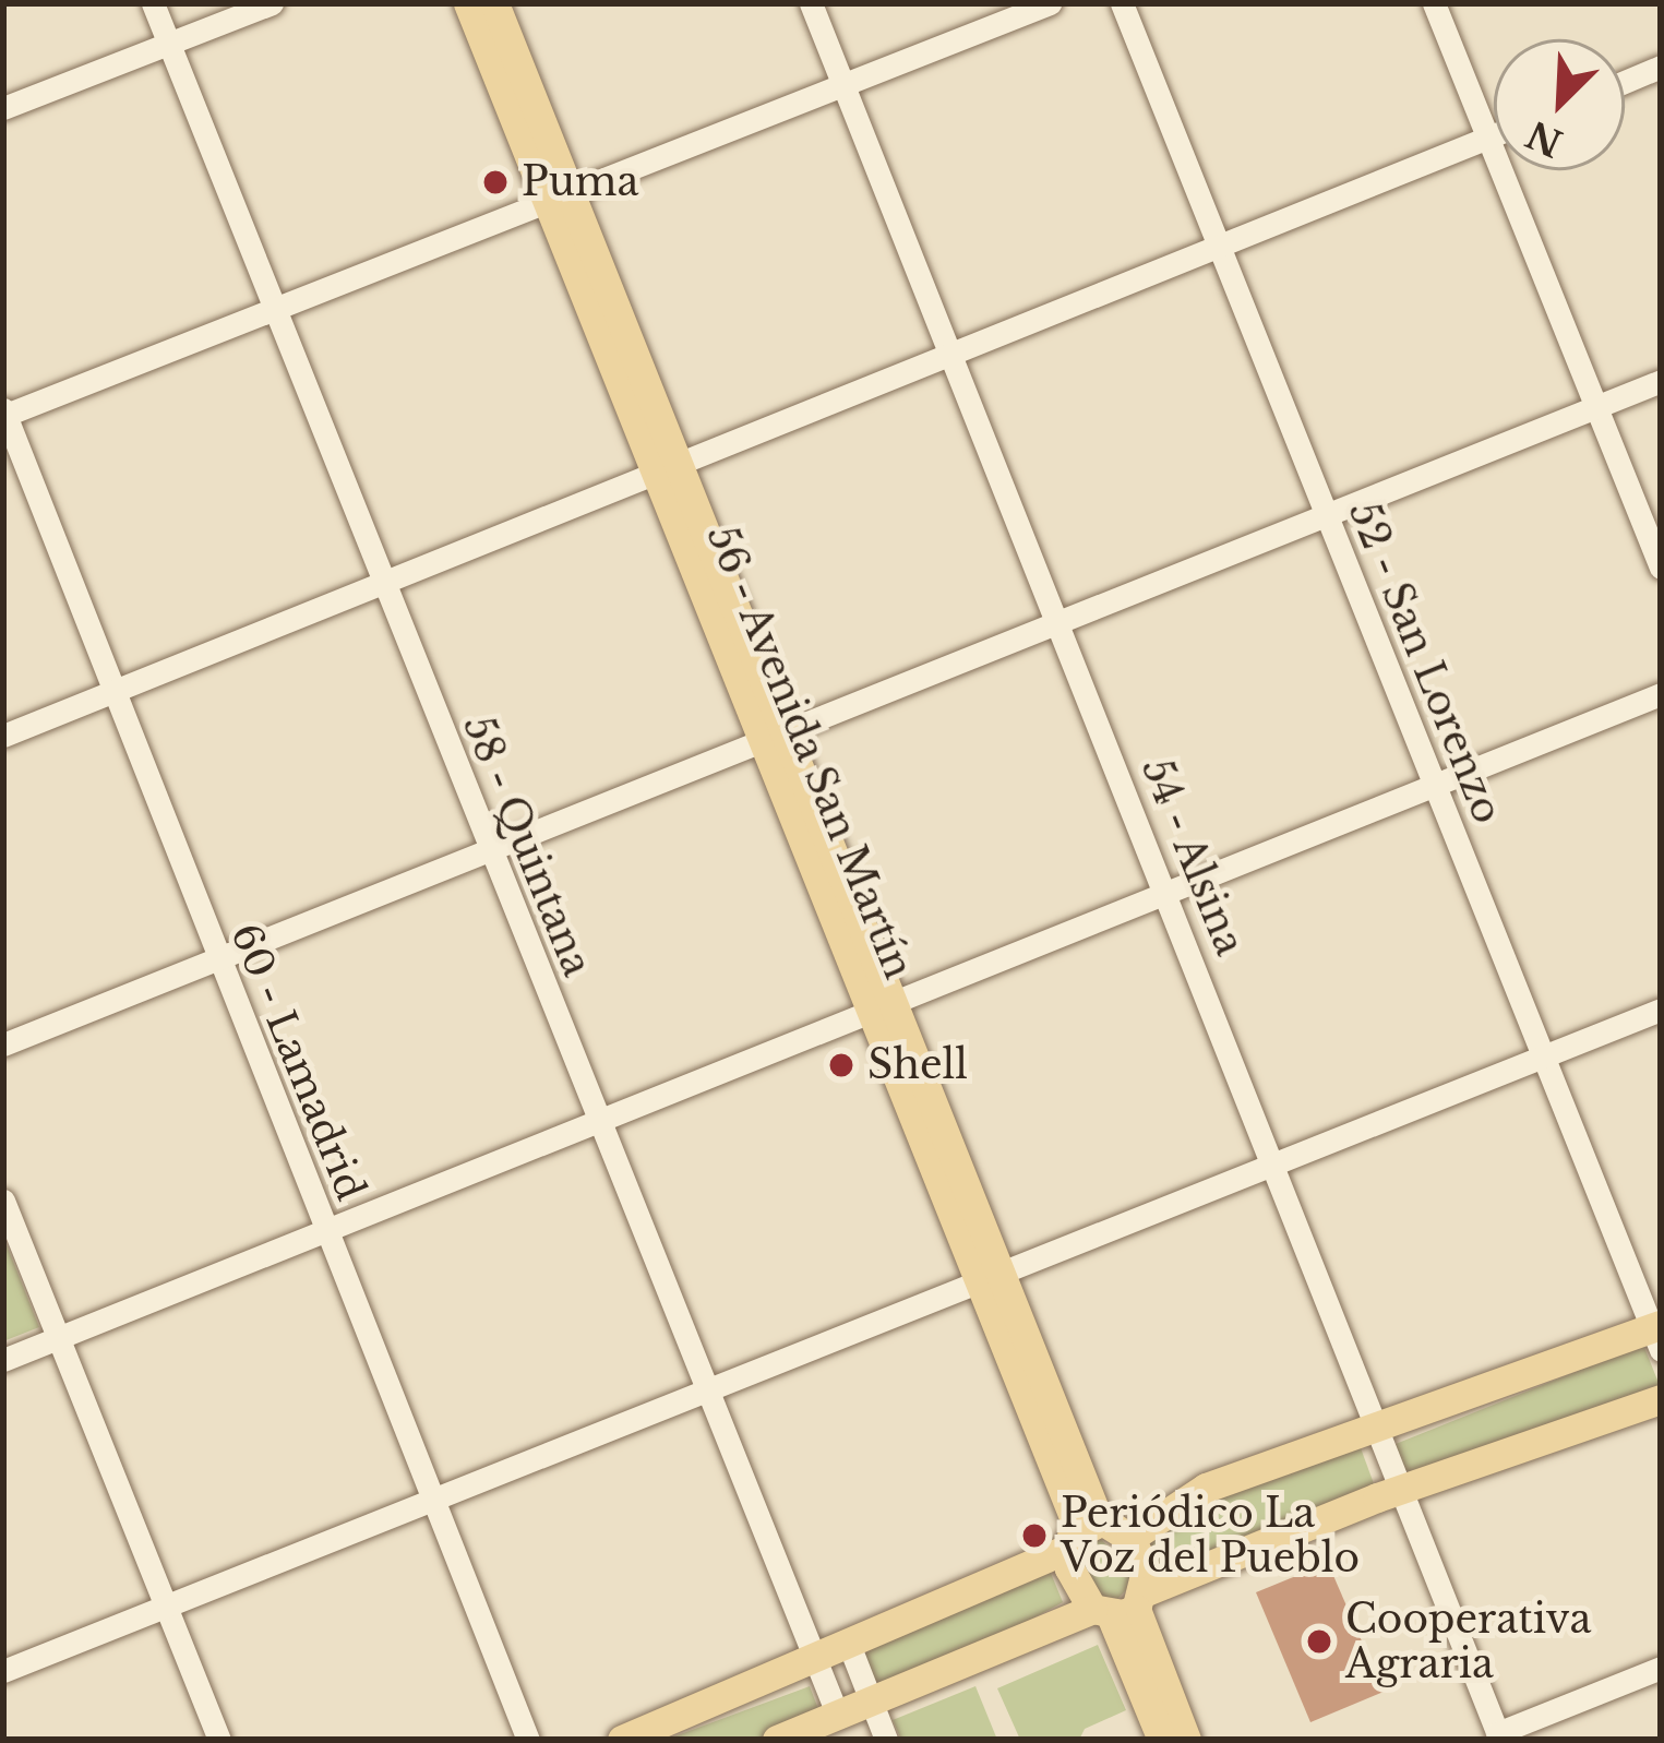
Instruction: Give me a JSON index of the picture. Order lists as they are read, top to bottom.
{
  "streets": {
    "main road": ["56 - Avenida San Martín"],
    "street": [
      "52 - San Lorenzo",
      "58 - Quintana",
      "54 - Alsina",
      "60 - Lamadrid"
    ]
  },
  "places": [
    "Puma",
    "Shell",
    "Periódico La Voz del Pueblo",
    "Cooperativa Agraria"
  ],
  "north": "bottom left"
}
